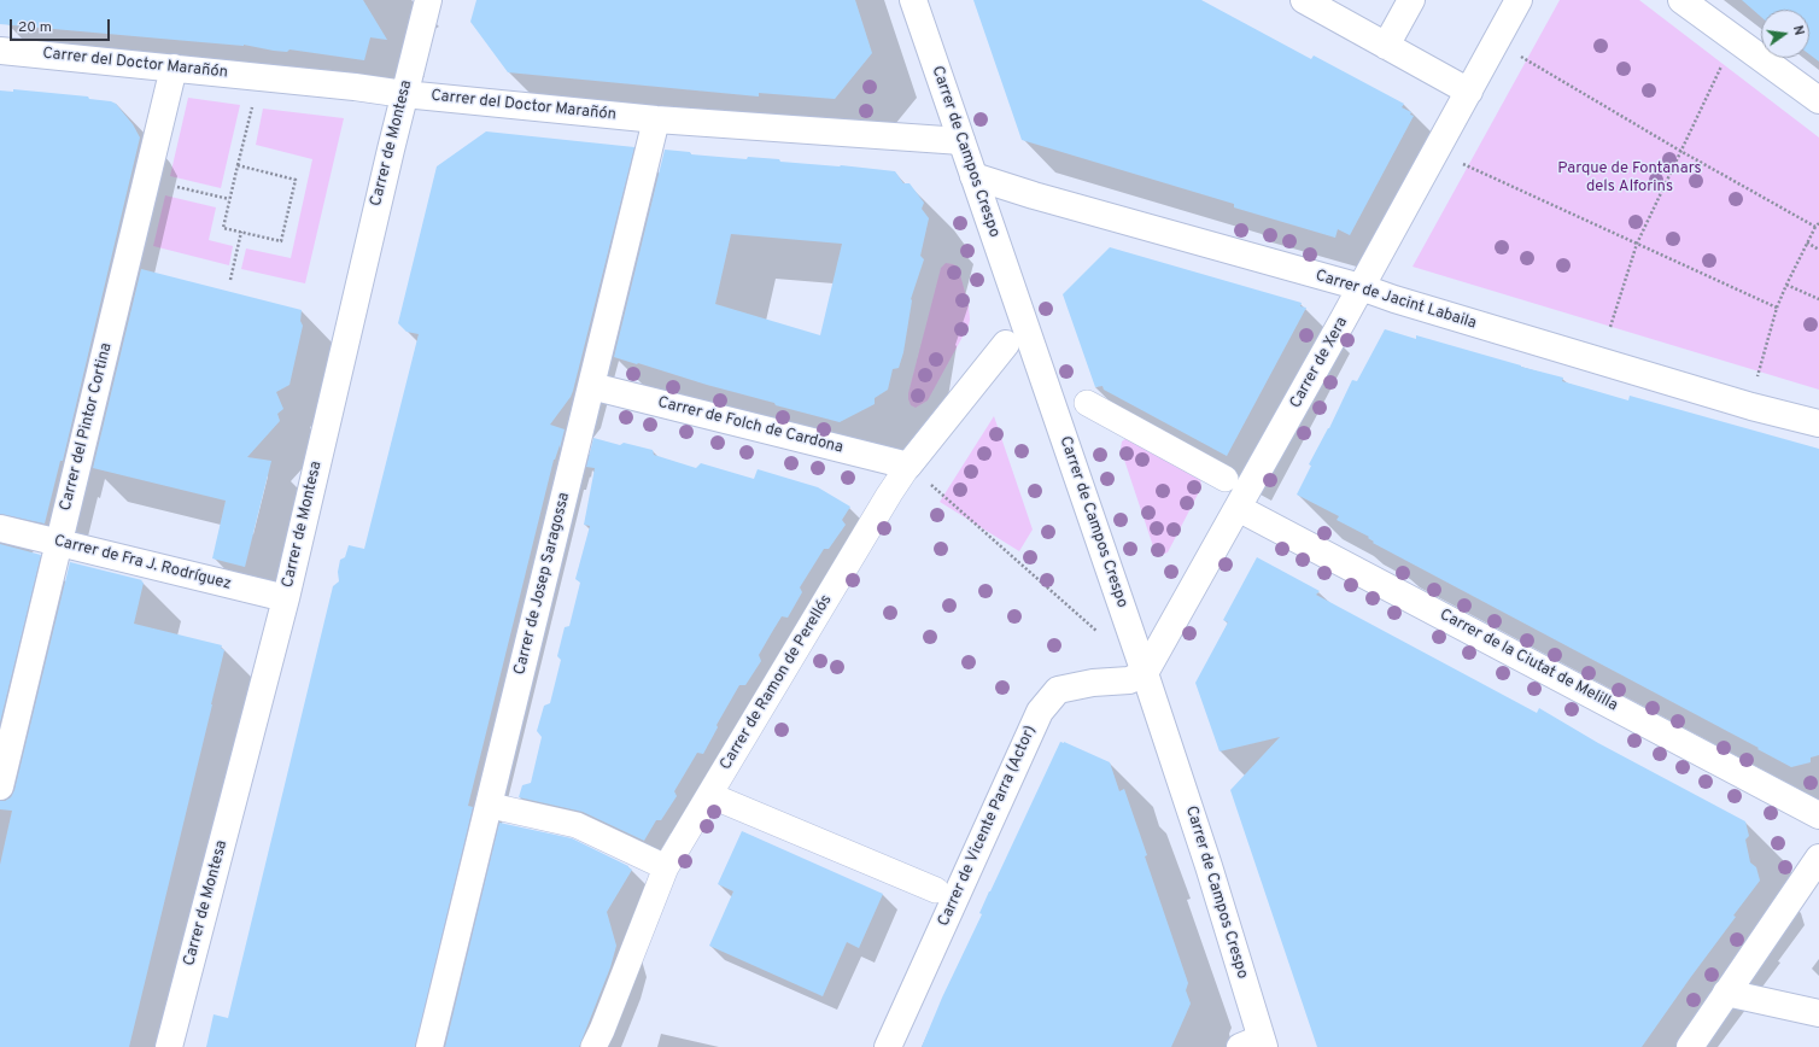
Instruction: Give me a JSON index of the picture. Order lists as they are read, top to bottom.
{
  "streets": {
    "street": [
      "Carrer del Doctor Marañón",
      "Carrer de Montesa",
      "Carrer de Campos Crespo",
      "Carrer de Jacint Labaila",
      "Carrer de Xera",
      "Carrer de Folch de Cardona",
      "Carrer del Pintor Cortina",
      "Carrer de Fra J. Rodríguez",
      "Carrer de Josep Saragossa",
      "Carrer de la Ciutat de Melilla",
      "Carrer de Ramon de Perellós",
      "Carrer de Vicente Parra (Actor)"
    ]
  },
  "crossings": [
    ["Carrer del Doctor Marañón", "Carrer de Montesa"],
    ["Carrer del Doctor Marañón", "Carrer de Campos Crespo"],
    ["Carrer del Doctor Marañón", "Carrer del Pintor Cortina"],
    ["Carrer del Doctor Marañón", "Carrer de Josep Saragossa"],
    ["Carrer de Montesa", "Carrer de Fra J. Rodríguez"],
    ["Carrer de Campos Crespo", "Carrer de Jacint Labaila"],
    ["Carrer de Campos Crespo", "Carrer de Xera"],
    ["Carrer de Campos Crespo", "Carrer de Vicente Parra (Actor)"],
    ["Carrer de Jacint Labaila", "Carrer de Xera"],
    ["Carrer de Xera", "Carrer de la Ciutat de Melilla"],
    ["Carrer de Xera", "Carrer de Vicente Parra (Actor)"],
    ["Carrer de Folch de Cardona", "Carrer de Josep Saragossa"],
    ["Carrer de Folch de Cardona", "Carrer de Ramon de Perellós"],
    ["Carrer del Pintor Cortina", "Carrer de Fra J. Rodríguez"]
  ],
  "parks": ["Parque de Fontanars dels Alforins"],
  "scale_bar": "20 m",
  "north": "right"
}
